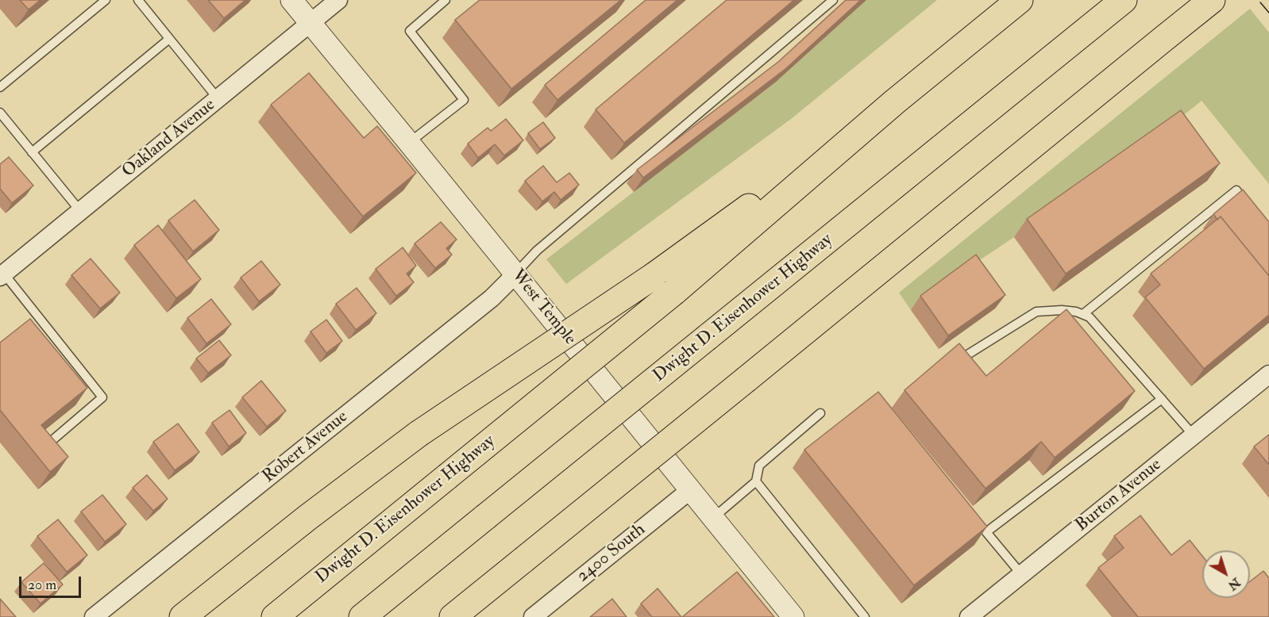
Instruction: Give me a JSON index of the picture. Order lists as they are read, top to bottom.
{
  "streets": {
    "highway": ["Dwight D. Eisenhower Highway"],
    "street": [
      "Oakland Avenue",
      "West Temple",
      "Robert Avenue",
      "Burton Avenue",
      "2400 South"
    ]
  },
  "crossings": [
    ["Oakland Avenue", "West Temple"],
    ["West Temple", "Robert Avenue"],
    ["West Temple", "2400 South"]
  ],
  "scale_bar": "20 m",
  "north": "bottom right"
}
